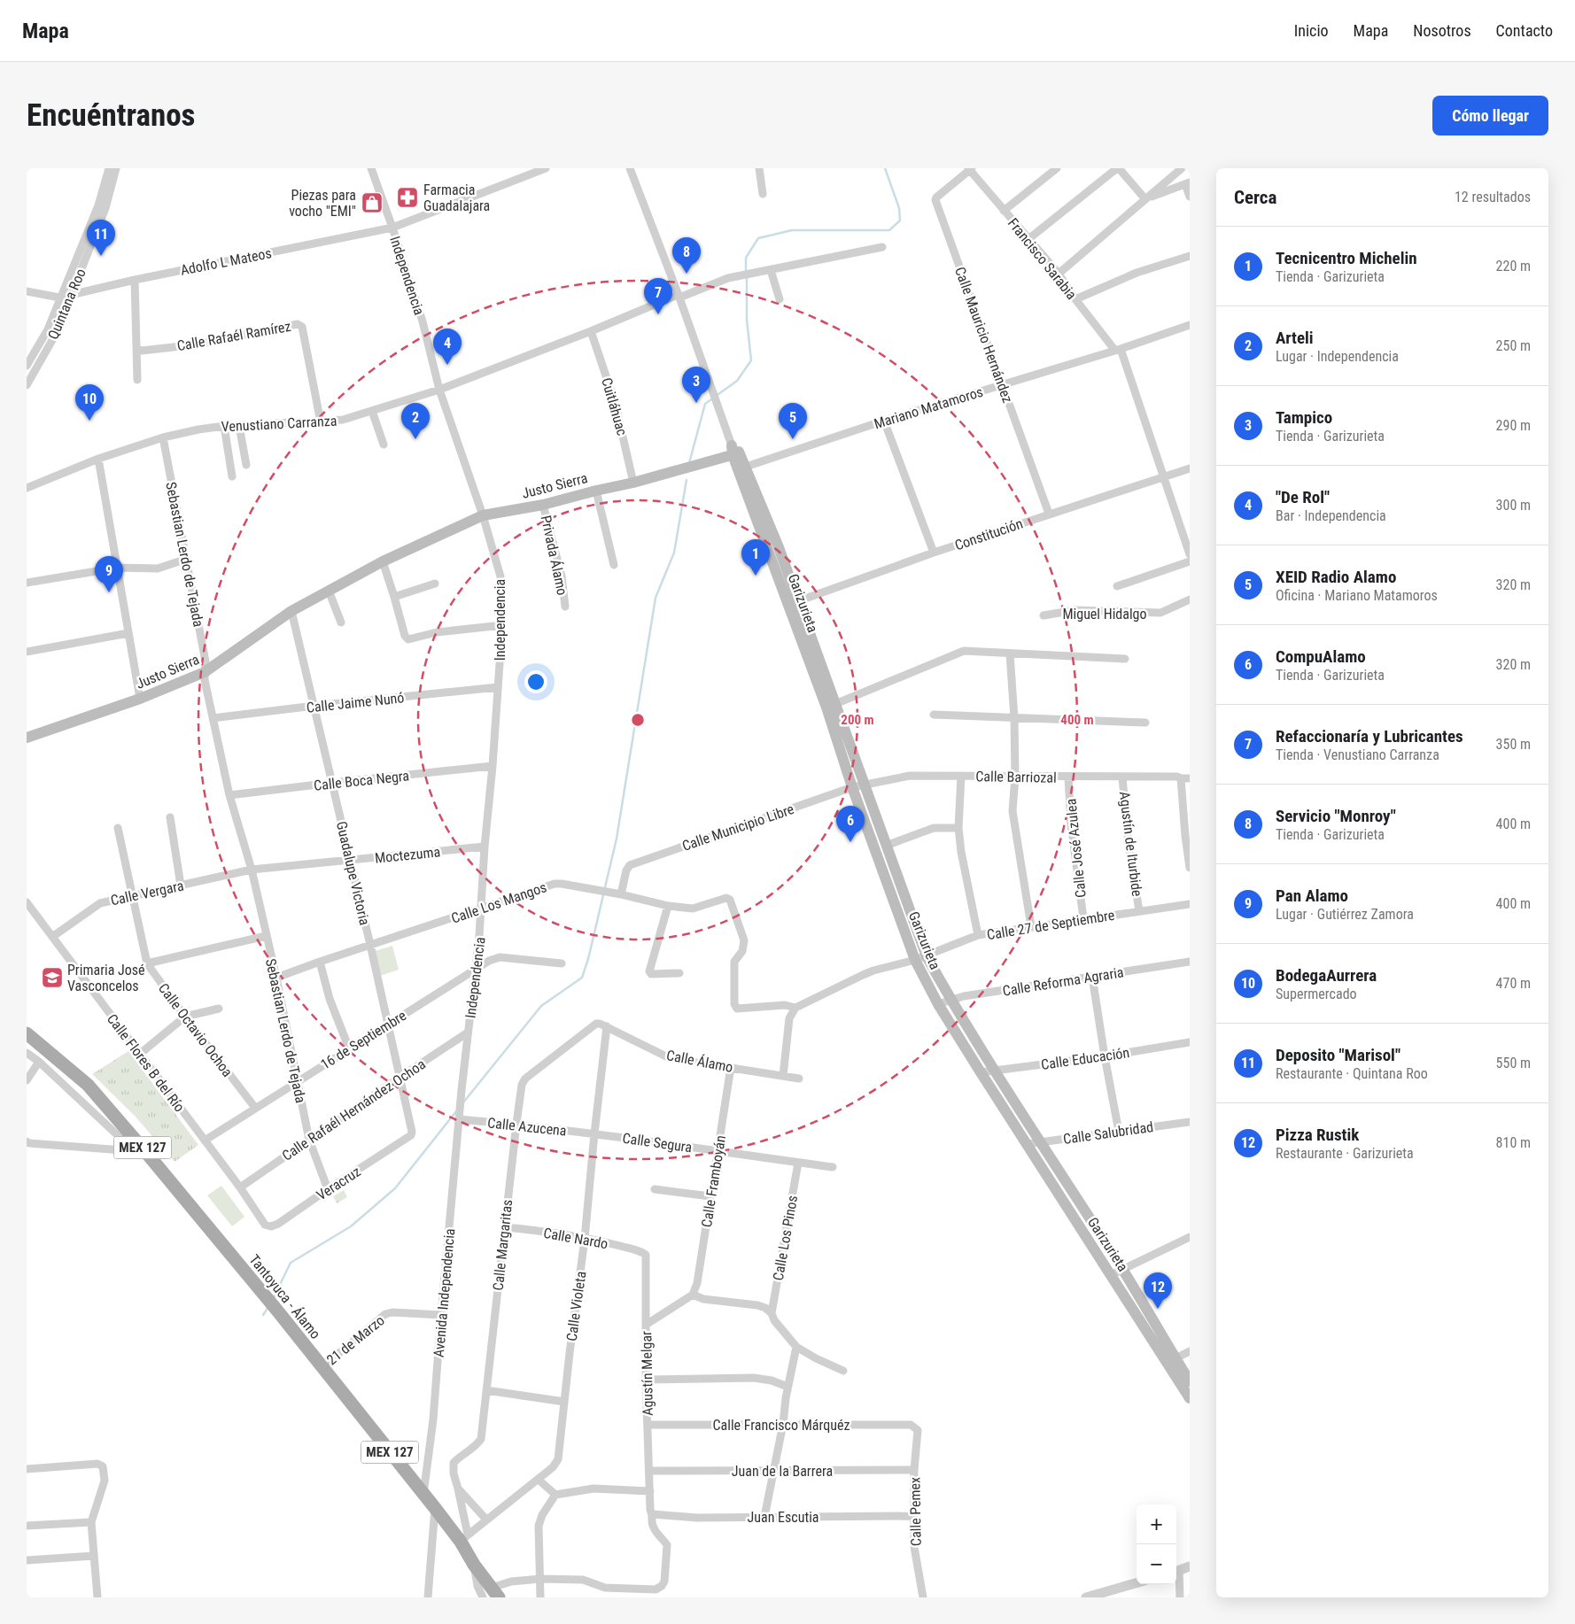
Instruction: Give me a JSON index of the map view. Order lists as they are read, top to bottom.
{
  "streets": {
    "main road": [
      "Justo Sierra",
      "Garizurieta",
      "MEX 127",
      "Tantoyuca - Álamo"
    ],
    "street": [
      "Francisco Sarabia",
      "Adolfo L Mateos",
      "Independencia",
      "Quintana Roo",
      "Calle Mauricio Hernández",
      "Calle Rafaél Ramírez",
      "Cuitláhuac",
      "Mariano Matamoros",
      "Venustiano Carranza",
      "Constitución",
      "Sebastian Lerdo de Tejada",
      "Privada Álamo",
      "Miguel Hidalgo",
      "Calle Jaime Nunó",
      "Calle Barriozal",
      "Calle Boca Negra",
      "Calle Municipio Libre",
      "Agustín de Iturbide",
      "Calle José Azulea",
      "Moctezuma",
      "Guadalupe Victoria",
      "Calle Vergara",
      "Calle Los Mangos",
      "Calle 27 de Septiembre",
      "Calle Reforma Agraria",
      "Calle Octavio Ochoa",
      "16 de Septiembre",
      "Calle Educación",
      "Calle Álamo",
      "Calle Flores B del Río",
      "Calle Rafaél Hernández Ochoa",
      "Calle Azucena",
      "Calle Salubridad",
      "Calle Segura",
      "Calle Framboyán",
      "Veracruz",
      "Calle Nardo",
      "Calle Los Pinos",
      "Calle Margaritas",
      "Avenida Independencia",
      "Calle Violeta",
      "21 de Marzo",
      "Agustín Melgar",
      "Calle Francisco Márquéz",
      "Juan de la Barrera",
      "Calle Pemex",
      "Juan Escutia"
    ]
  },
  "crossings": [
    ["Francisco Sarabia", "Calle Mauricio Hernández"],
    ["Francisco Sarabia", "Mariano Matamoros"],
    ["Francisco Sarabia", "Constitución"],
    ["Adolfo L Mateos", "Independencia"],
    ["Adolfo L Mateos", "Quintana Roo"],
    ["Independencia", "Venustiano Carranza"],
    ["Independencia", "Justo Sierra"],
    ["Independencia", "Calle Jaime Nunó"],
    ["Independencia", "Calle Boca Negra"],
    ["Independencia", "Moctezuma"],
    ["Independencia", "Calle Los Mangos"],
    ["Independencia", "16 de Septiembre"],
    ["Independencia", "Calle Rafaél Hernández Ochoa"],
    ["Independencia", "Avenida Independencia"],
    ["Calle Mauricio Hernández", "Mariano Matamoros"],
    ["Calle Mauricio Hernández", "Constitución"],
    ["Calle Rafaél Ramírez", "Venustiano Carranza"],
    ["Cuitláhuac", "Venustiano Carranza"],
    ["Cuitláhuac", "Justo Sierra"],
    ["Mariano Matamoros", "Garizurieta"],
    ["Venustiano Carranza", "Sebastian Lerdo de Tejada"],
    ["Venustiano Carranza", "Garizurieta"],
    ["Justo Sierra", "Sebastian Lerdo de Tejada"],
    ["Justo Sierra", "Privada Álamo"],
    ["Justo Sierra", "Garizurieta"],
    ["Justo Sierra", "Guadalupe Victoria"],
    ["Constitución", "Garizurieta"],
    ["Sebastian Lerdo de Tejada", "Calle Jaime Nunó"],
    ["Sebastian Lerdo de Tejada", "Calle Boca Negra"],
    ["Sebastian Lerdo de Tejada", "Moctezuma"],
    ["Sebastian Lerdo de Tejada", "Calle Vergara"],
    ["Sebastian Lerdo de Tejada", "Calle Los Mangos"],
    ["Sebastian Lerdo de Tejada", "16 de Septiembre"],
    ["Sebastian Lerdo de Tejada", "Calle Rafaél Hernández Ochoa"],
    ["Sebastian Lerdo de Tejada", "Veracruz"],
    ["Garizurieta", "Calle Barriozal"],
    ["Garizurieta", "Calle Municipio Libre"],
    ["Garizurieta", "Calle 27 de Septiembre"],
    ["Garizurieta", "Calle Reforma Agraria"],
    ["Garizurieta", "Calle Educación"],
    ["Garizurieta", "Calle Salubridad"],
    ["Calle Jaime Nunó", "Guadalupe Victoria"],
    ["Calle Barriozal", "Calle Municipio Libre"],
    ["Calle Barriozal", "Agustín de Iturbide"],
    ["Calle Barriozal", "Calle José Azulea"],
    ["Calle Boca Negra", "Guadalupe Victoria"],
    ["Calle Municipio Libre", "Calle Los Mangos"],
    ["Agustín de Iturbide", "Calle 27 de Septiembre"],
    ["Calle José Azulea", "Calle 27 de Septiembre"],
    ["Moctezuma", "Guadalupe Victoria"],
    ["Moctezuma", "Calle Vergara"],
    ["Guadalupe Victoria", "Calle Los Mangos"],
    ["Guadalupe Victoria", "16 de Septiembre"],
    ["Guadalupe Victoria", "Calle Rafaél Hernández Ochoa"],
    ["Guadalupe Victoria", "Veracruz"],
    ["Calle Vergara", "Calle Octavio Ochoa"],
    ["Calle Vergara", "Calle Flores B del Río"],
    ["Calle Los Mangos", "Calle 27 de Septiembre"],
    ["Calle Octavio Ochoa", "16 de Septiembre"],
    ["16 de Septiembre", "Calle Flores B del Río"],
    ["Calle Álamo", "Calle Framboyán"],
    ["Calle Álamo", "Calle Margaritas"],
    ["Calle Álamo", "Calle Violeta"],
    ["Calle Flores B del Río", "Calle Rafaél Hernández Ochoa"],
    ["Calle Flores B del Río", "Veracruz"],
    ["Calle Azucena", "Calle Segura"],
    ["Calle Azucena", "Calle Margaritas"],
    ["Calle Azucena", "Avenida Independencia"],
    ["Calle Azucena", "Calle Violeta"],
    ["Calle Segura", "Calle Framboyán"],
    ["Calle Segura", "Calle Los Pinos"],
    ["Calle Segura", "Calle Violeta"],
    ["Calle Nardo", "Calle Margaritas"],
    ["Calle Nardo", "Calle Violeta"],
    ["Calle Nardo", "Agustín Melgar"],
    ["Calle Margaritas", "Tantoyuca - Álamo"],
    ["Calle Margaritas", "Calle Violeta"],
    ["Avenida Independencia", "Tantoyuca - Álamo"],
    ["Avenida Independencia", "21 de Marzo"],
    ["Tantoyuca - Álamo", "Calle Violeta"],
    ["Tantoyuca - Álamo", "21 de Marzo"],
    ["Agustín Melgar", "Calle Francisco Márquéz"],
    ["Agustín Melgar", "Juan de la Barrera"],
    ["Agustín Melgar", "Juan Escutia"],
    ["Calle Francisco Márquéz", "Calle Pemex"],
    ["Juan de la Barrera", "Calle Pemex"],
    ["Calle Pemex", "Juan Escutia"]
  ],
  "places": {
    "pharmacy": ["Farmacia Guadalajara"],
    "shop": ["Piezas para vocho \"EMI\""],
    "school or university": ["Primaria José Vasconcelos"]
  },
  "page": {
    "header": "Mapa",
    "nav": [
      "Inicio",
      "Mapa",
      "Nosotros",
      "Contacto"
    ],
    "buttons": "Cómo llegar",
    "title": "Encuéntranos",
    "heading": ["Cerca", "12 resultados"],
    "pins": [
      "11",
      "8",
      "7",
      "4",
      "3",
      "10",
      "2",
      "5",
      "1",
      "9",
      "6",
      "12"
    ],
    "list": [
      {
        "mark": "1",
        "name": "Tecnicentro Michelin",
        "note": "Tienda · Garizurieta",
        "value": "220 m"
      },
      {
        "mark": "2",
        "name": "Arteli",
        "note": "Lugar · Independencia",
        "value": "250 m"
      },
      {
        "mark": "3",
        "name": "Tampico",
        "note": "Tienda · Garizurieta",
        "value": "290 m"
      },
      {
        "mark": "4",
        "name": "\"De Rol\"",
        "note": "Bar · Independencia",
        "value": "300 m"
      },
      {
        "mark": "5",
        "name": "XEID Radio Alamo",
        "note": "Oficina · Mariano Matamoros",
        "value": "320 m"
      },
      {
        "mark": "6",
        "name": "CompuAlamo",
        "note": "Tienda · Garizurieta",
        "value": "320 m"
      },
      {
        "mark": "7",
        "name": "Refaccionaría y Lubricantes",
        "note": "Tienda · Venustiano Carranza",
        "value": "350 m"
      },
      {
        "mark": "8",
        "name": "Servicio \"Monroy\"",
        "note": "Tienda · Garizurieta",
        "value": "400 m"
      },
      {
        "mark": "9",
        "name": "Pan Alamo",
        "note": "Lugar · Gutiérrez Zamora",
        "value": "400 m"
      },
      {
        "mark": "10",
        "name": "BodegaAurrera",
        "note": "Supermercado",
        "value": "470 m"
      },
      {
        "mark": "11",
        "name": "Deposito \"Marisol\"",
        "note": "Restaurante · Quintana Roo",
        "value": "550 m"
      },
      {
        "mark": "12",
        "name": "Pizza Rustik",
        "note": "Restaurante · Garizurieta",
        "value": "810 m"
      }
    ],
    "map_buttons": ["+", "−"]
  },
  "rings": ["200 m", "400 m"]
}
